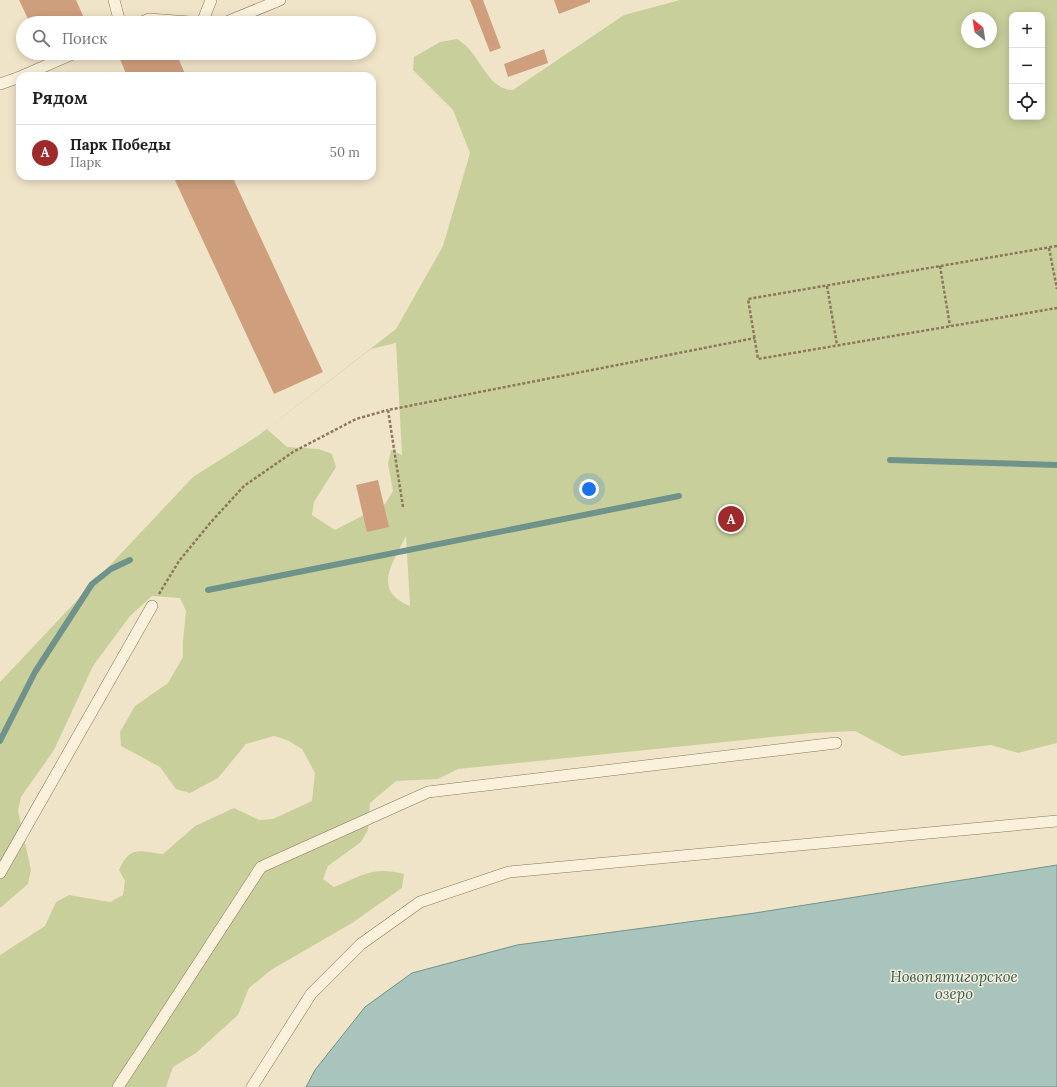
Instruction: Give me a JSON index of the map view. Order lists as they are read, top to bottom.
{
  "water": ["Новопятигорское озеро"],
  "north": "top left",
  "page": {
    "map_buttons": ["+", "−"],
    "search": "Поиск",
    "heading": "Рядом",
    "list": [
      {
        "mark": "A",
        "name": "Парк Победы",
        "note": "Парк",
        "value": "50 m"
      }
    ],
    "pins": "A"
  }
}
